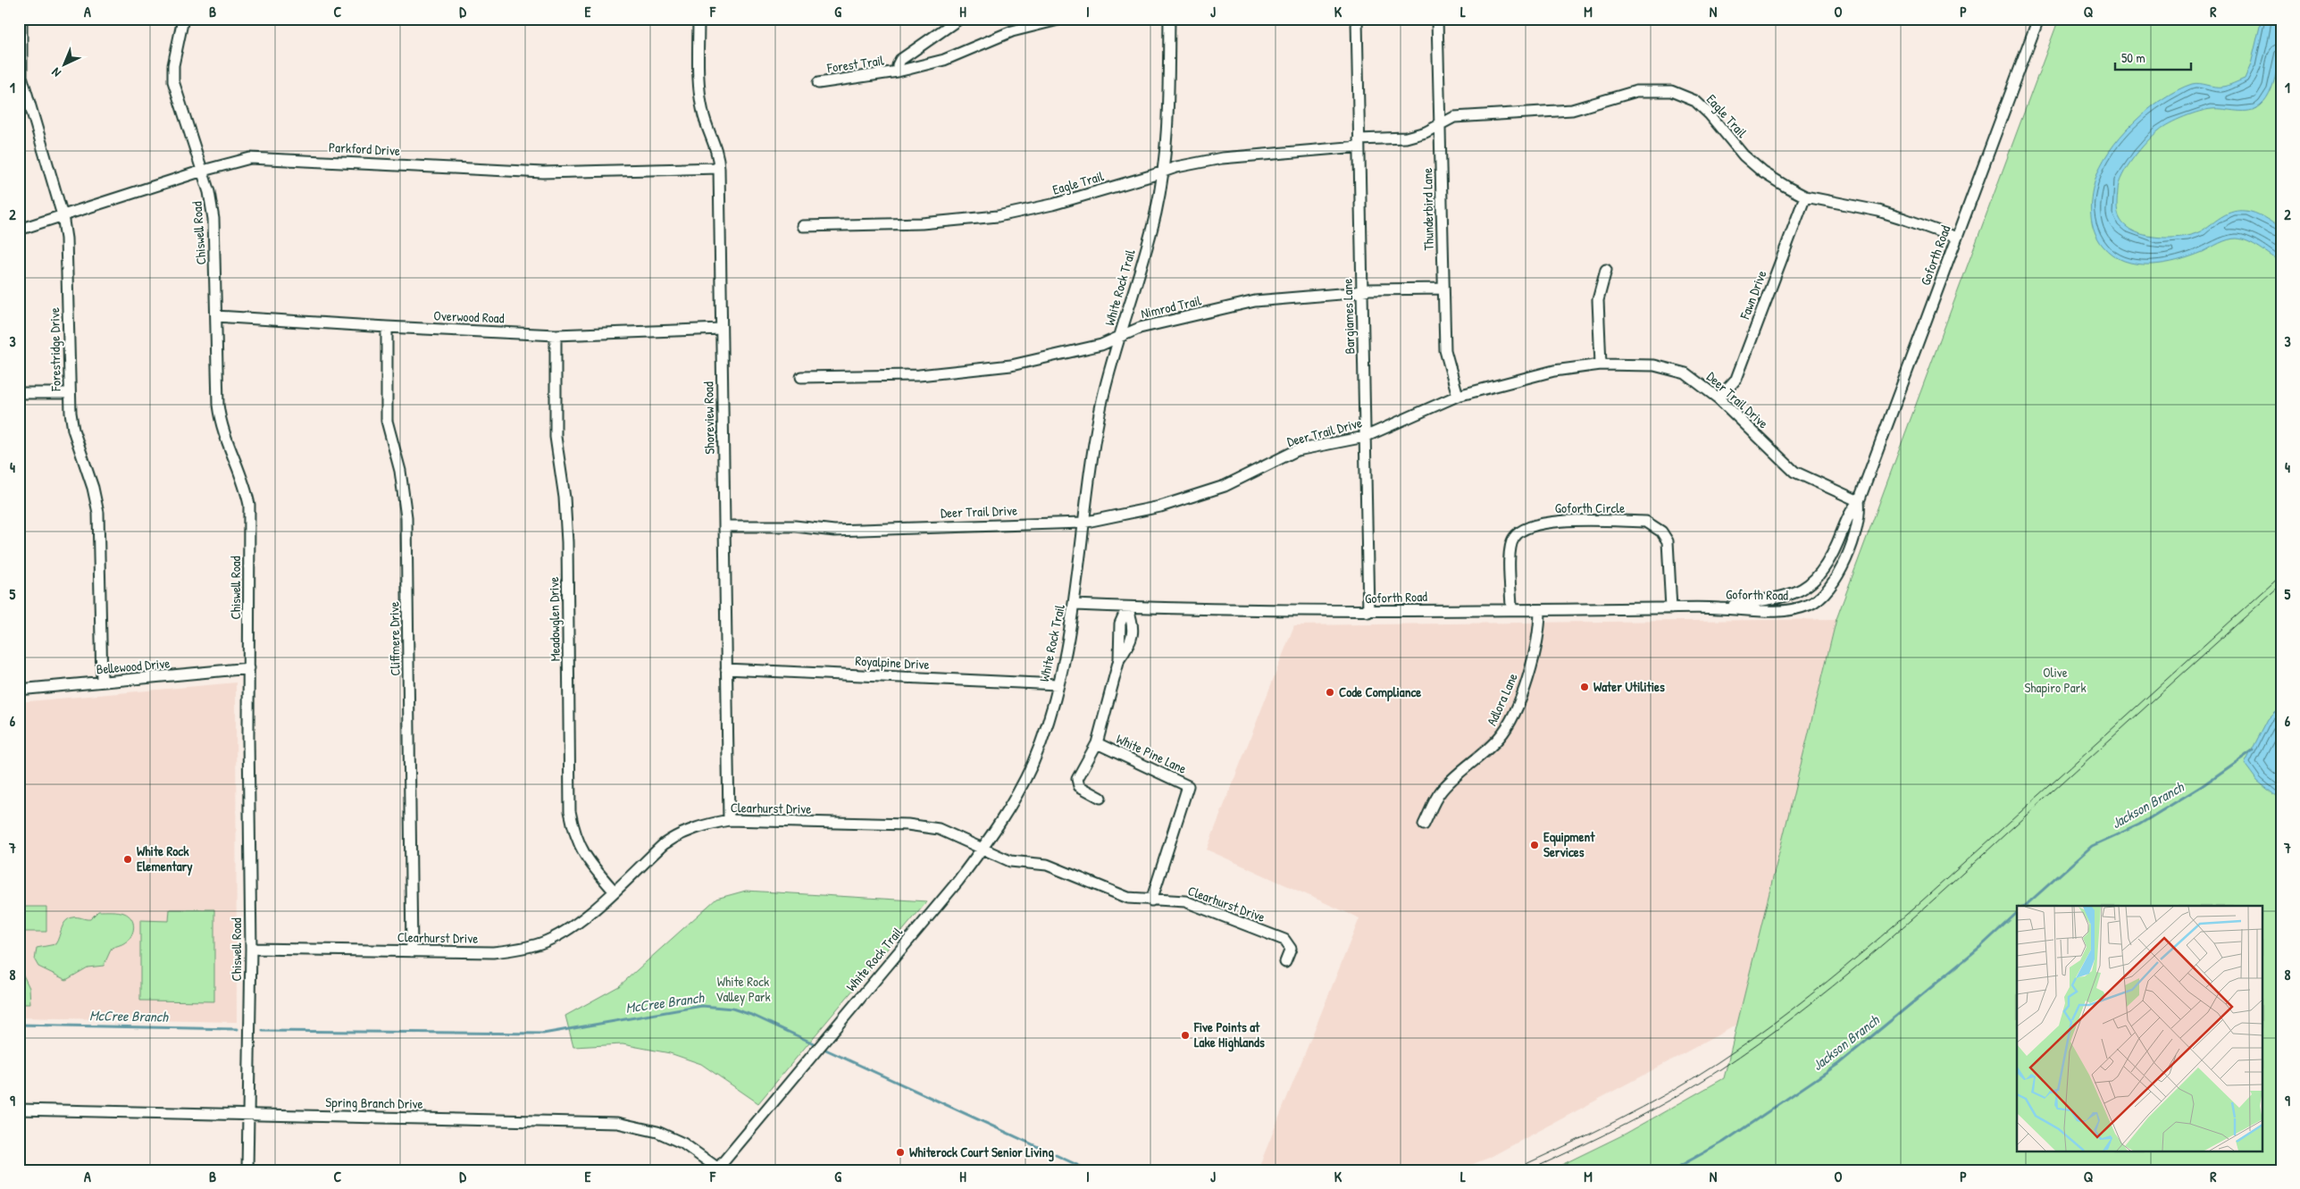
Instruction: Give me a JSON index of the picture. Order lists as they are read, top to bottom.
{
  "streets": {
    "street": [
      "Forest Trail",
      "Eagle Trail",
      "Parkford Drive",
      "Thunderbird Lane",
      "Chiswell Road",
      "Goforth Road",
      "White Rock Trail",
      "Fawn Drive",
      "Nimrod Trail",
      "Bargiames Lane",
      "Overwood Road",
      "Forestridge Drive",
      "Deer Trail Drive",
      "Shoreview Road",
      "Goforth Circle",
      "Meadowglen Drive",
      "Cliffmere Drive",
      "Royalpine Drive",
      "Bellewood Drive",
      "Adlora Lane",
      "White Pine Lane",
      "Clearhurst Drive",
      "Spring Branch Drive"
    ]
  },
  "crossings": [
    ["Eagle Trail", "Thunderbird Lane"],
    ["Eagle Trail", "Goforth Road"],
    ["Eagle Trail", "White Rock Trail"],
    ["Eagle Trail", "Fawn Drive"],
    ["Eagle Trail", "Bargiames Lane"],
    ["Parkford Drive", "Chiswell Road"],
    ["Parkford Drive", "Forestridge Drive"],
    ["Parkford Drive", "Shoreview Road"],
    ["Thunderbird Lane", "Nimrod Trail"],
    ["Thunderbird Lane", "Deer Trail Drive"],
    ["Chiswell Road", "Overwood Road"],
    ["Chiswell Road", "Bellewood Drive"],
    ["Chiswell Road", "Clearhurst Drive"],
    ["Chiswell Road", "Spring Branch Drive"],
    ["Goforth Road", "White Rock Trail"],
    ["Goforth Road", "Bargiames Lane"],
    ["Goforth Road", "Deer Trail Drive"],
    ["Goforth Road", "Goforth Circle"],
    ["Goforth Road", "Adlora Lane"],
    ["Goforth Road", "White Pine Lane"],
    ["White Rock Trail", "Nimrod Trail"],
    ["White Rock Trail", "Deer Trail Drive"],
    ["White Rock Trail", "Royalpine Drive"],
    ["White Rock Trail", "Clearhurst Drive"],
    ["White Rock Trail", "Spring Branch Drive"],
    ["Fawn Drive", "Deer Trail Drive"],
    ["Nimrod Trail", "Bargiames Lane"],
    ["Bargiames Lane", "Deer Trail Drive"],
    ["Overwood Road", "Shoreview Road"],
    ["Overwood Road", "Meadowglen Drive"],
    ["Overwood Road", "Cliffmere Drive"],
    ["Forestridge Drive", "Bellewood Drive"],
    ["Deer Trail Drive", "Shoreview Road"],
    ["Shoreview Road", "Royalpine Drive"],
    ["Shoreview Road", "Clearhurst Drive"],
    ["Meadowglen Drive", "Clearhurst Drive"],
    ["Cliffmere Drive", "Clearhurst Drive"],
    ["White Pine Lane", "Clearhurst Drive"]
  ],
  "water": ["Jackson Branch", "McCree Branch"],
  "parks": ["Olive Shapiro Park", "White Rock Valley Park"],
  "places": [
    "Water Utilities",
    "Code Compliance",
    "Equipment Services",
    "White Rock Elementary",
    "Five Points at Lake Highlands",
    "Whiterock Court Senior Living"
  ],
  "scale_bar": "50 m",
  "north": "bottom left",
  "grid": {
    "columns": [
      "A",
      "B",
      "C",
      "D",
      "E",
      "F",
      "G",
      "H",
      "I",
      "J",
      "K",
      "L",
      "M",
      "N",
      "O",
      "P",
      "Q",
      "R"
    ],
    "rows": [
      "1",
      "2",
      "3",
      "4",
      "5",
      "6",
      "7",
      "8",
      "9"
    ]
  }
}
